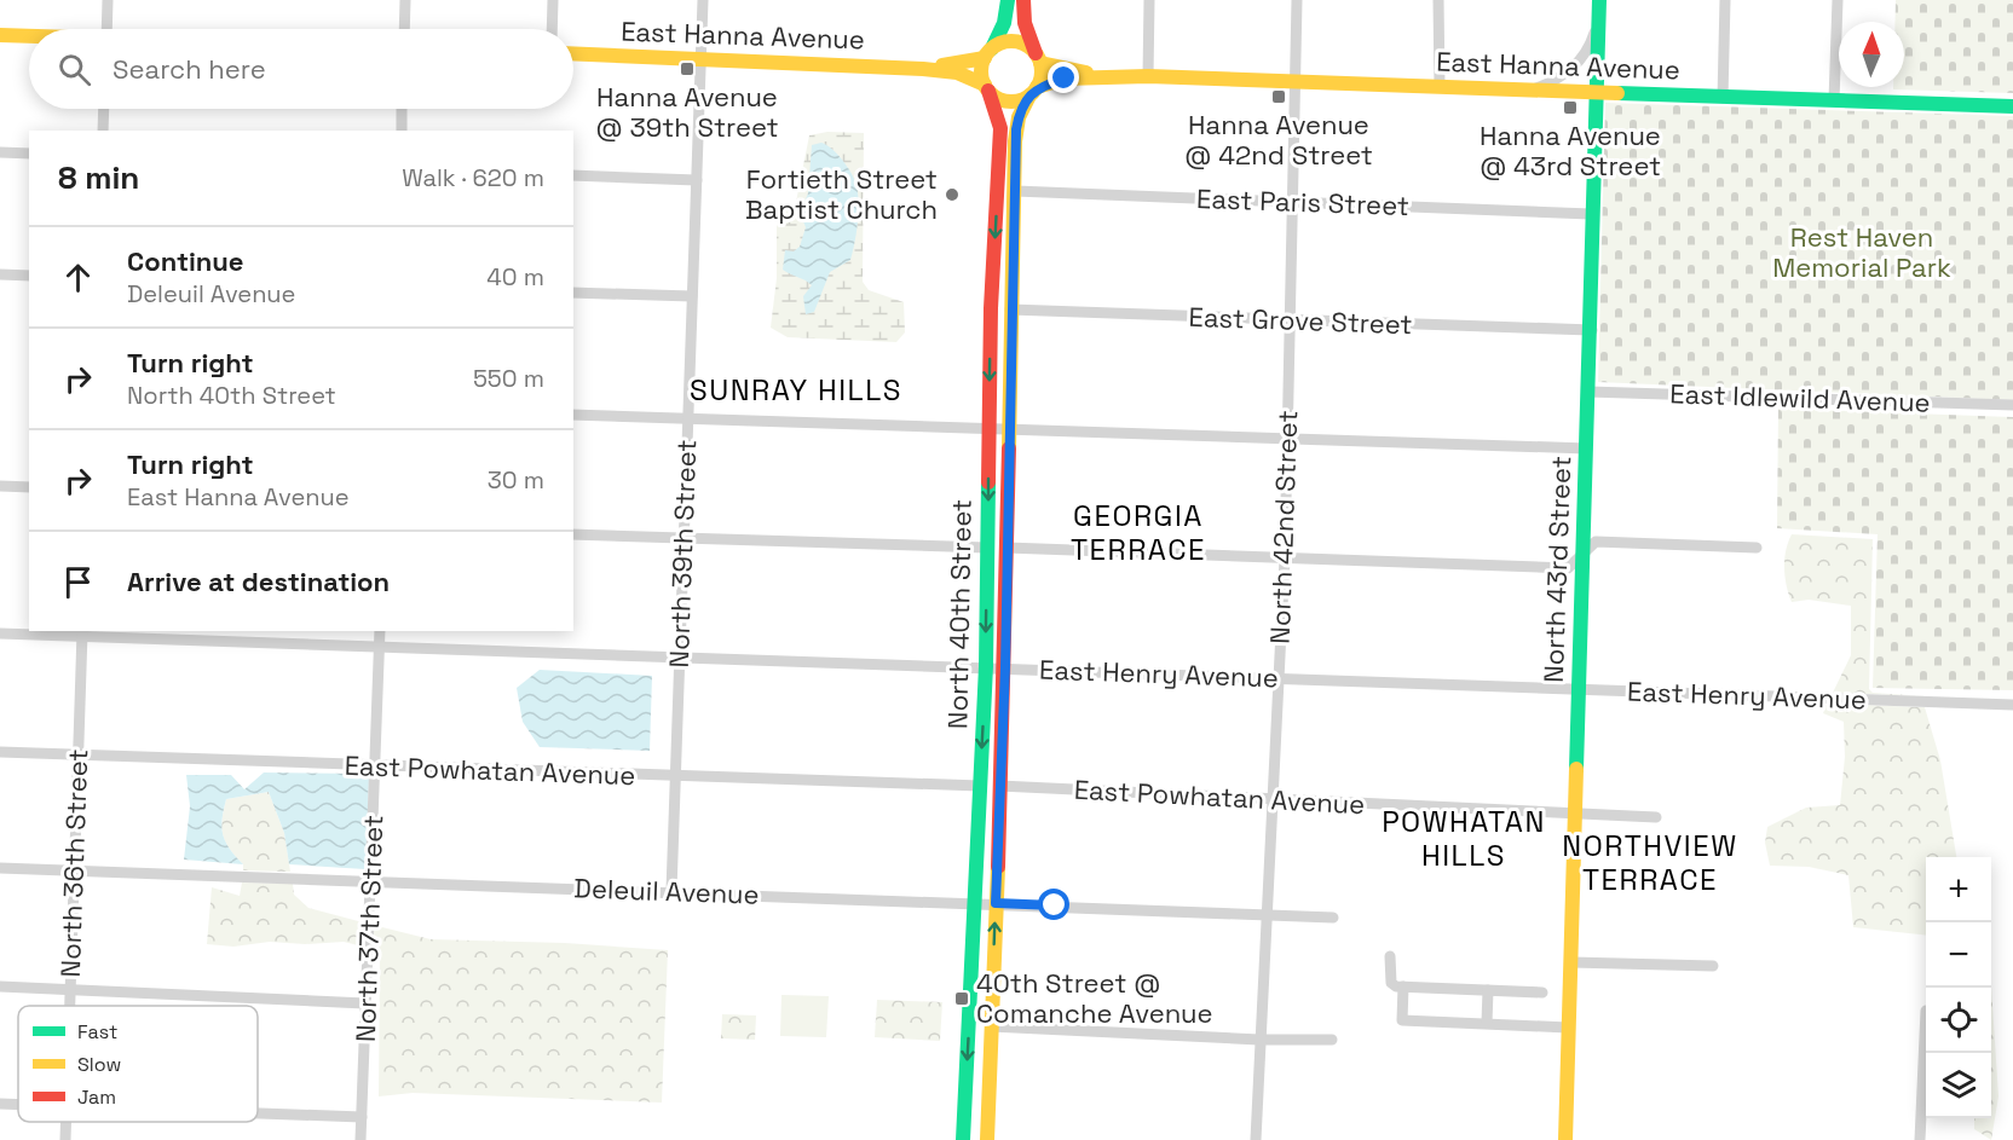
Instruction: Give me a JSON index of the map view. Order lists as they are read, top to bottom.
{
  "streets": {
    "street": [
      "East Hanna Avenue",
      "East Paris Street",
      "East Grove Street",
      "East Idlewild Avenue",
      "North 42nd Street",
      "North 39th Street",
      "North 43rd Street",
      "North 40th Street",
      "East Henry Avenue",
      "East Powhatan Avenue",
      "North 36th Street",
      "Deleuil Avenue",
      "North 37th Street"
    ]
  },
  "crossings": [
    ["East Hanna Avenue", "North 42nd Street"],
    ["East Hanna Avenue", "North 39th Street"],
    ["East Hanna Avenue", "North 43rd Street"],
    ["East Hanna Avenue", "North 40th Street"],
    ["East Paris Street", "North 42nd Street"],
    ["East Paris Street", "North 43rd Street"],
    ["East Paris Street", "North 40th Street"],
    ["East Grove Street", "North 42nd Street"],
    ["East Grove Street", "North 43rd Street"],
    ["East Grove Street", "North 40th Street"],
    ["East Idlewild Avenue", "North 43rd Street"],
    ["North 42nd Street", "East Henry Avenue"],
    ["North 42nd Street", "East Powhatan Avenue"],
    ["North 42nd Street", "Deleuil Avenue"],
    ["North 39th Street", "East Henry Avenue"],
    ["North 39th Street", "East Powhatan Avenue"],
    ["North 39th Street", "Deleuil Avenue"],
    ["North 43rd Street", "East Henry Avenue"],
    ["North 43rd Street", "East Powhatan Avenue"],
    ["North 40th Street", "East Henry Avenue"],
    ["North 40th Street", "East Powhatan Avenue"],
    ["North 40th Street", "Deleuil Avenue"],
    ["East Henry Avenue", "North 36th Street"],
    ["East Henry Avenue", "North 37th Street"],
    ["East Powhatan Avenue", "North 36th Street"],
    ["East Powhatan Avenue", "North 37th Street"],
    ["North 36th Street", "Deleuil Avenue"],
    ["Deleuil Avenue", "North 37th Street"]
  ],
  "districts": [
    "SUNRAY HILLS",
    "GEORGIA TERRACE",
    "POWHATAN HILLS",
    "NORTHVIEW TERRACE"
  ],
  "parks": ["Rest Haven Memorial Park"],
  "places": {
    "transit": [
      "Hanna Avenue @ 39th Street",
      "Hanna Avenue @ 42nd Street",
      "Hanna Avenue @ 43rd Street",
      "40th Street @ Comanche Avenue"
    ],
    "other": ["Fortieth Street Baptist Church"]
  },
  "legend": ["Fast", "Slow", "Jam"],
  "north": "top",
  "page": {
    "search": "Search here",
    "heading": ["8 min", "Walk · 620 m"],
    "list": [
      ["Continue", "Deleuil Avenue", "40 m"],
      ["Turn right", "North 40th Street", "550 m"],
      ["Turn right", "East Hanna Avenue", "30 m"],
      "Arrive at destination"
    ],
    "map_buttons": ["+", "−"]
  }
}
